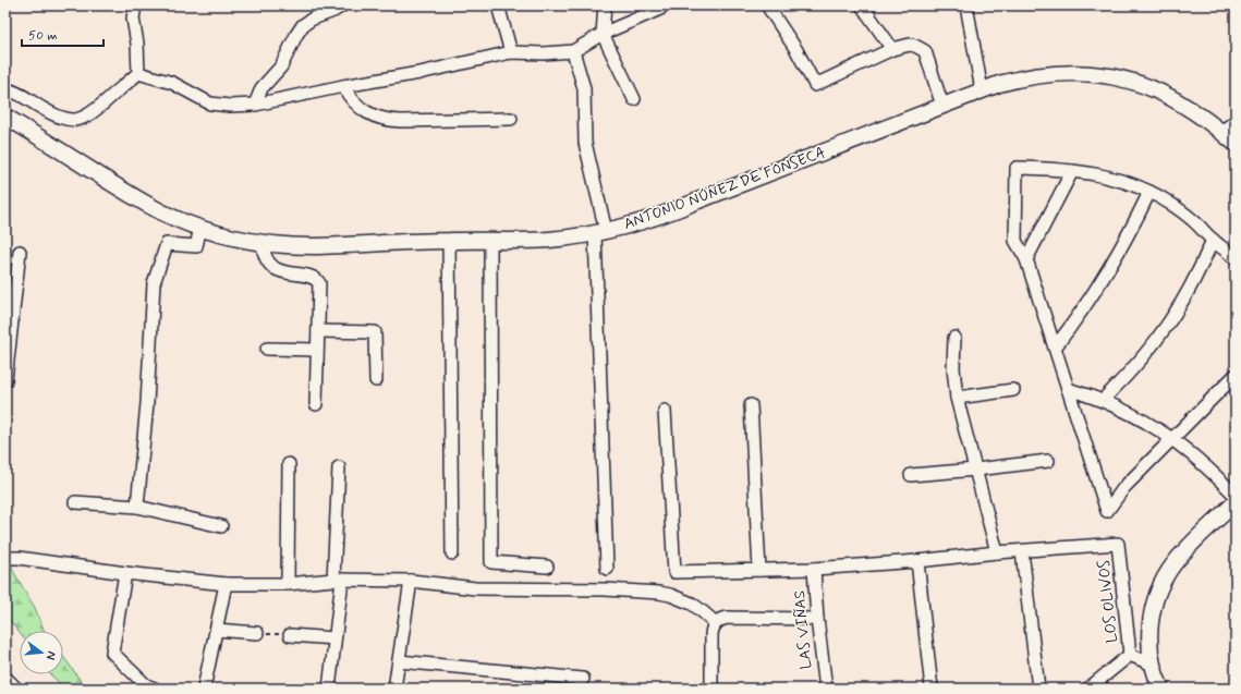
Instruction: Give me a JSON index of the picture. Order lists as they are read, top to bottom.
{
  "streets": {
    "main road": ["ANTONIO NÚÑEZ DE FONSECA"],
    "street": ["LOS OLIVOS", "LAS VIÑAS"]
  },
  "scale_bar": "50 m",
  "north": "right"
}
